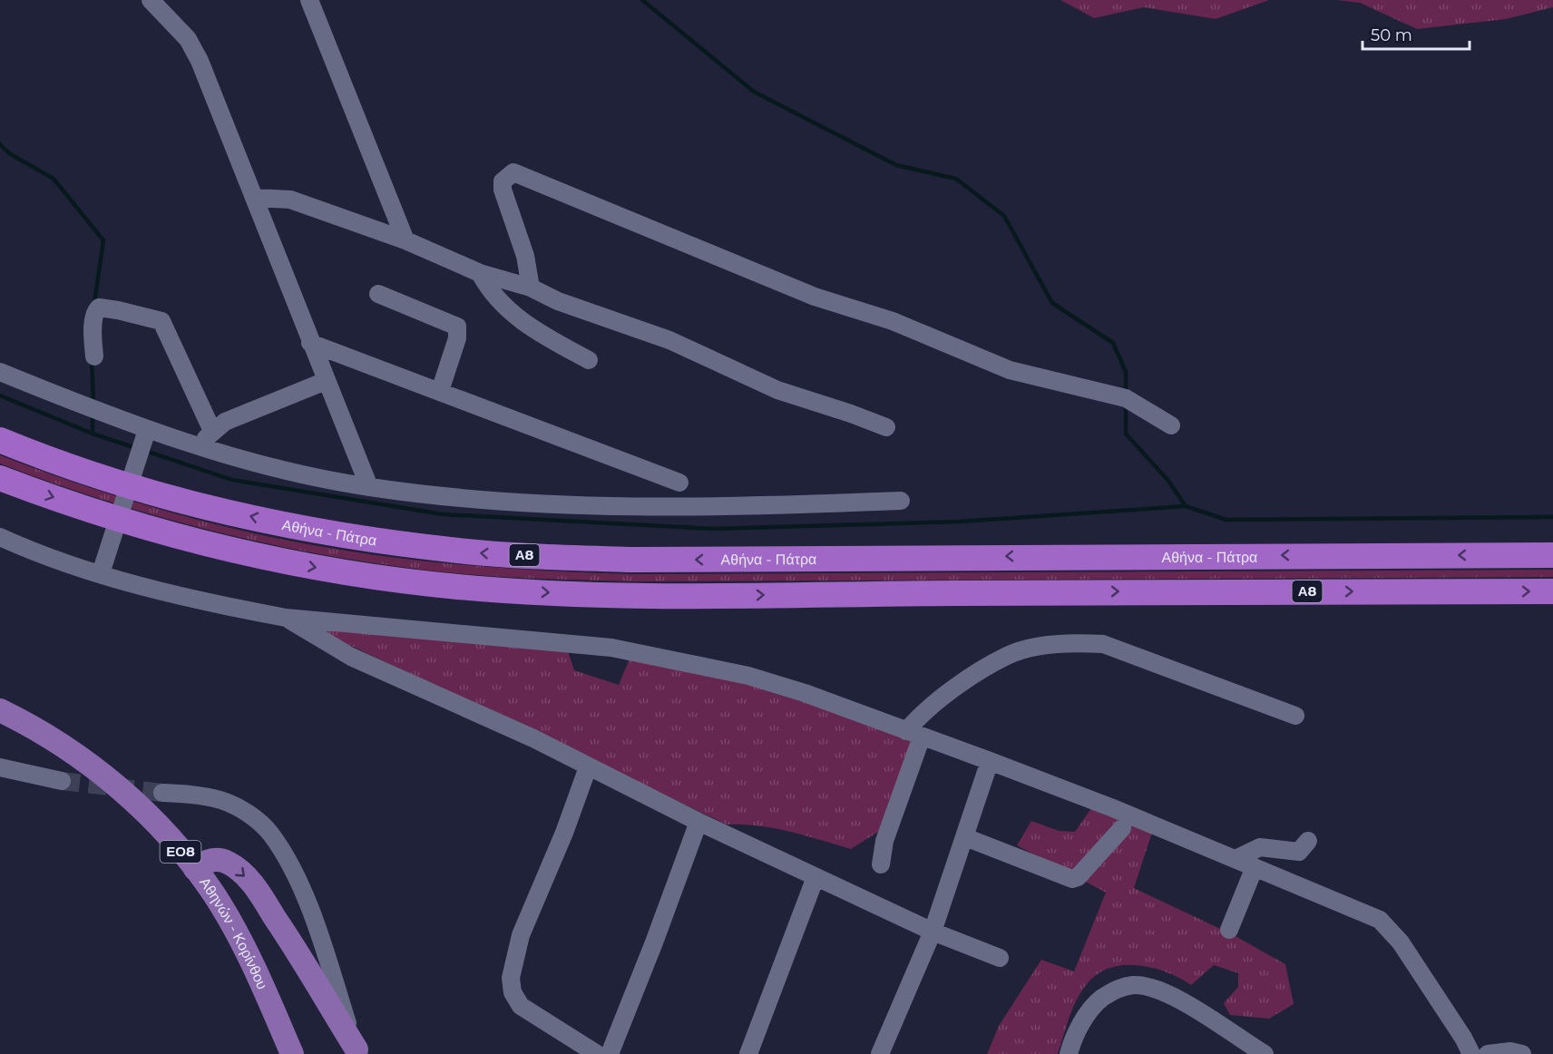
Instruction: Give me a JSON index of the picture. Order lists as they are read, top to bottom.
{
  "streets": {
    "highway": ["Αθήνα - Πάτρα", "Α8"],
    "main road": ["ΕΟ8", "Αθηνών - Κορίνθου"]
  },
  "scale_bar": "50 m"
}
